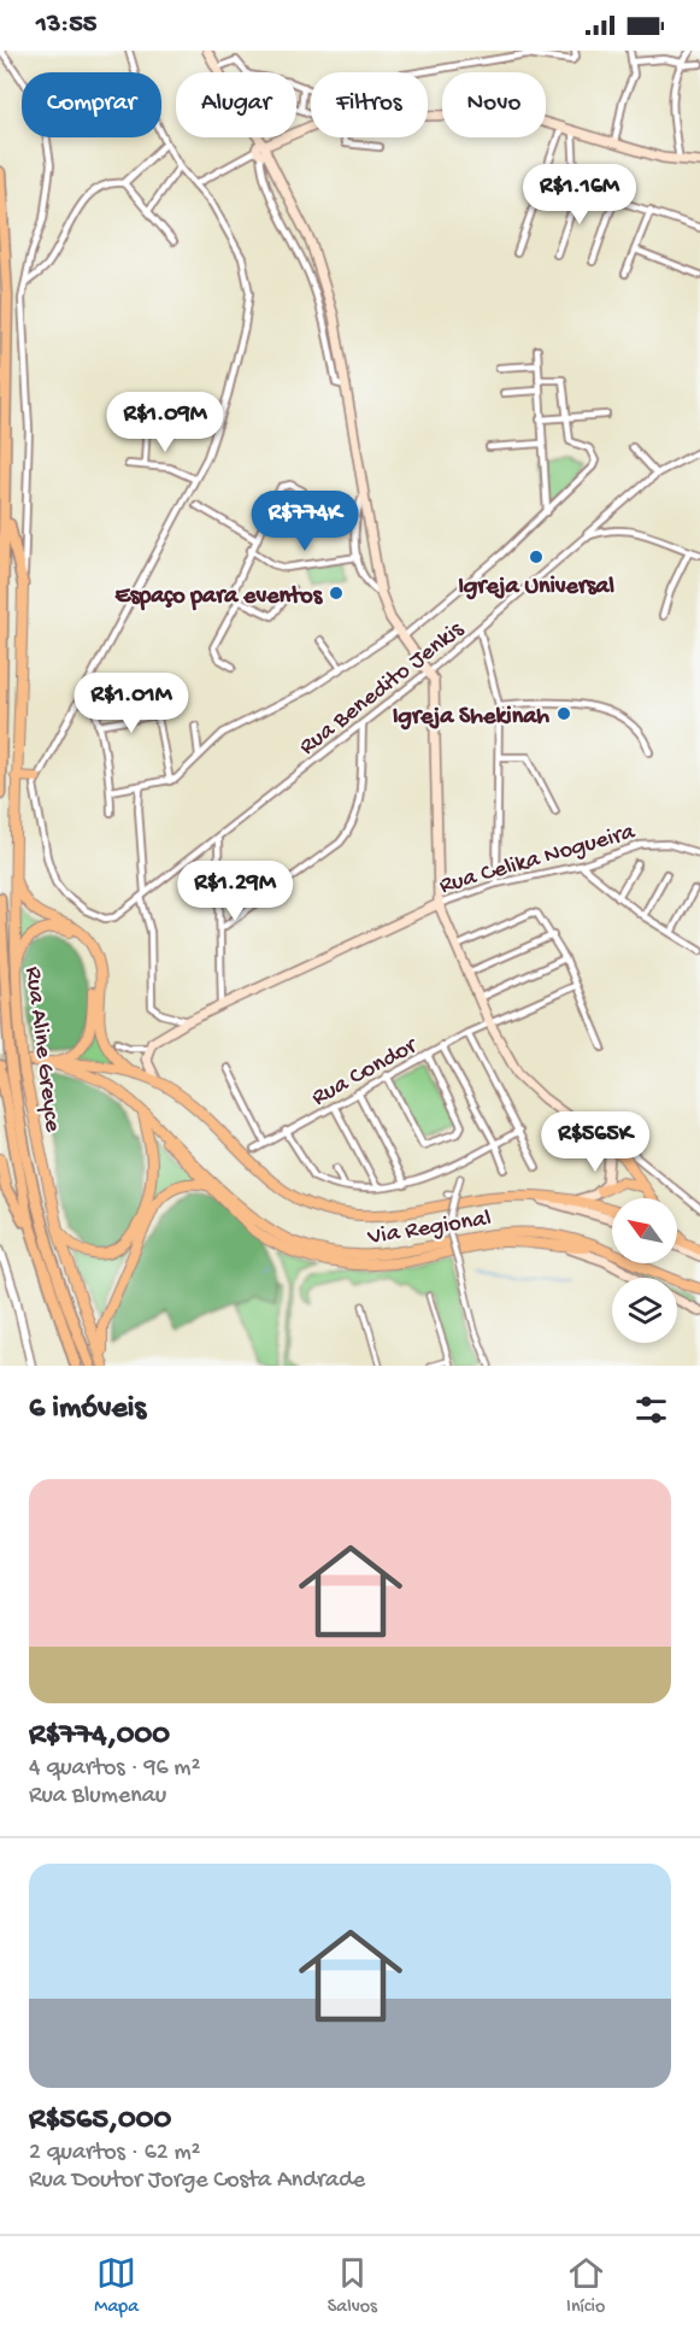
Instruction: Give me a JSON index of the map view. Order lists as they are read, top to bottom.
{
  "streets": {
    "main road": ["Rua Celika Nogueira", "Rua Aline Greyce", "Via Regional"],
    "street": ["Rua Benedito Jenkis", "Rua Condor"]
  },
  "places": ["Igreja Universal", "Espaço para eventos", "Igreja Shekinah"],
  "north": "top left",
  "page": {
    "status": "13:55",
    "chip": [
      "Comprar",
      "Alugar",
      "Filtros",
      "Novo"
    ],
    "price": [
      "R$1.16M",
      "R$1.09M",
      "R$774K",
      "R$1.01M",
      "R$1.29M",
      "R$565K"
    ],
    "heading": "6 imóveis",
    "list": [
      {
        "name": "R$774,000",
        "note": "4 quartos · 96 m² · Rua Blumenau"
      },
      {
        "name": "R$565,000",
        "note": "2 quartos · 62 m² · Rua Doutor Jorge Costa Andrade"
      }
    ],
    "tabs": ["Mapa", "Salvos", "Início"]
  }
}
